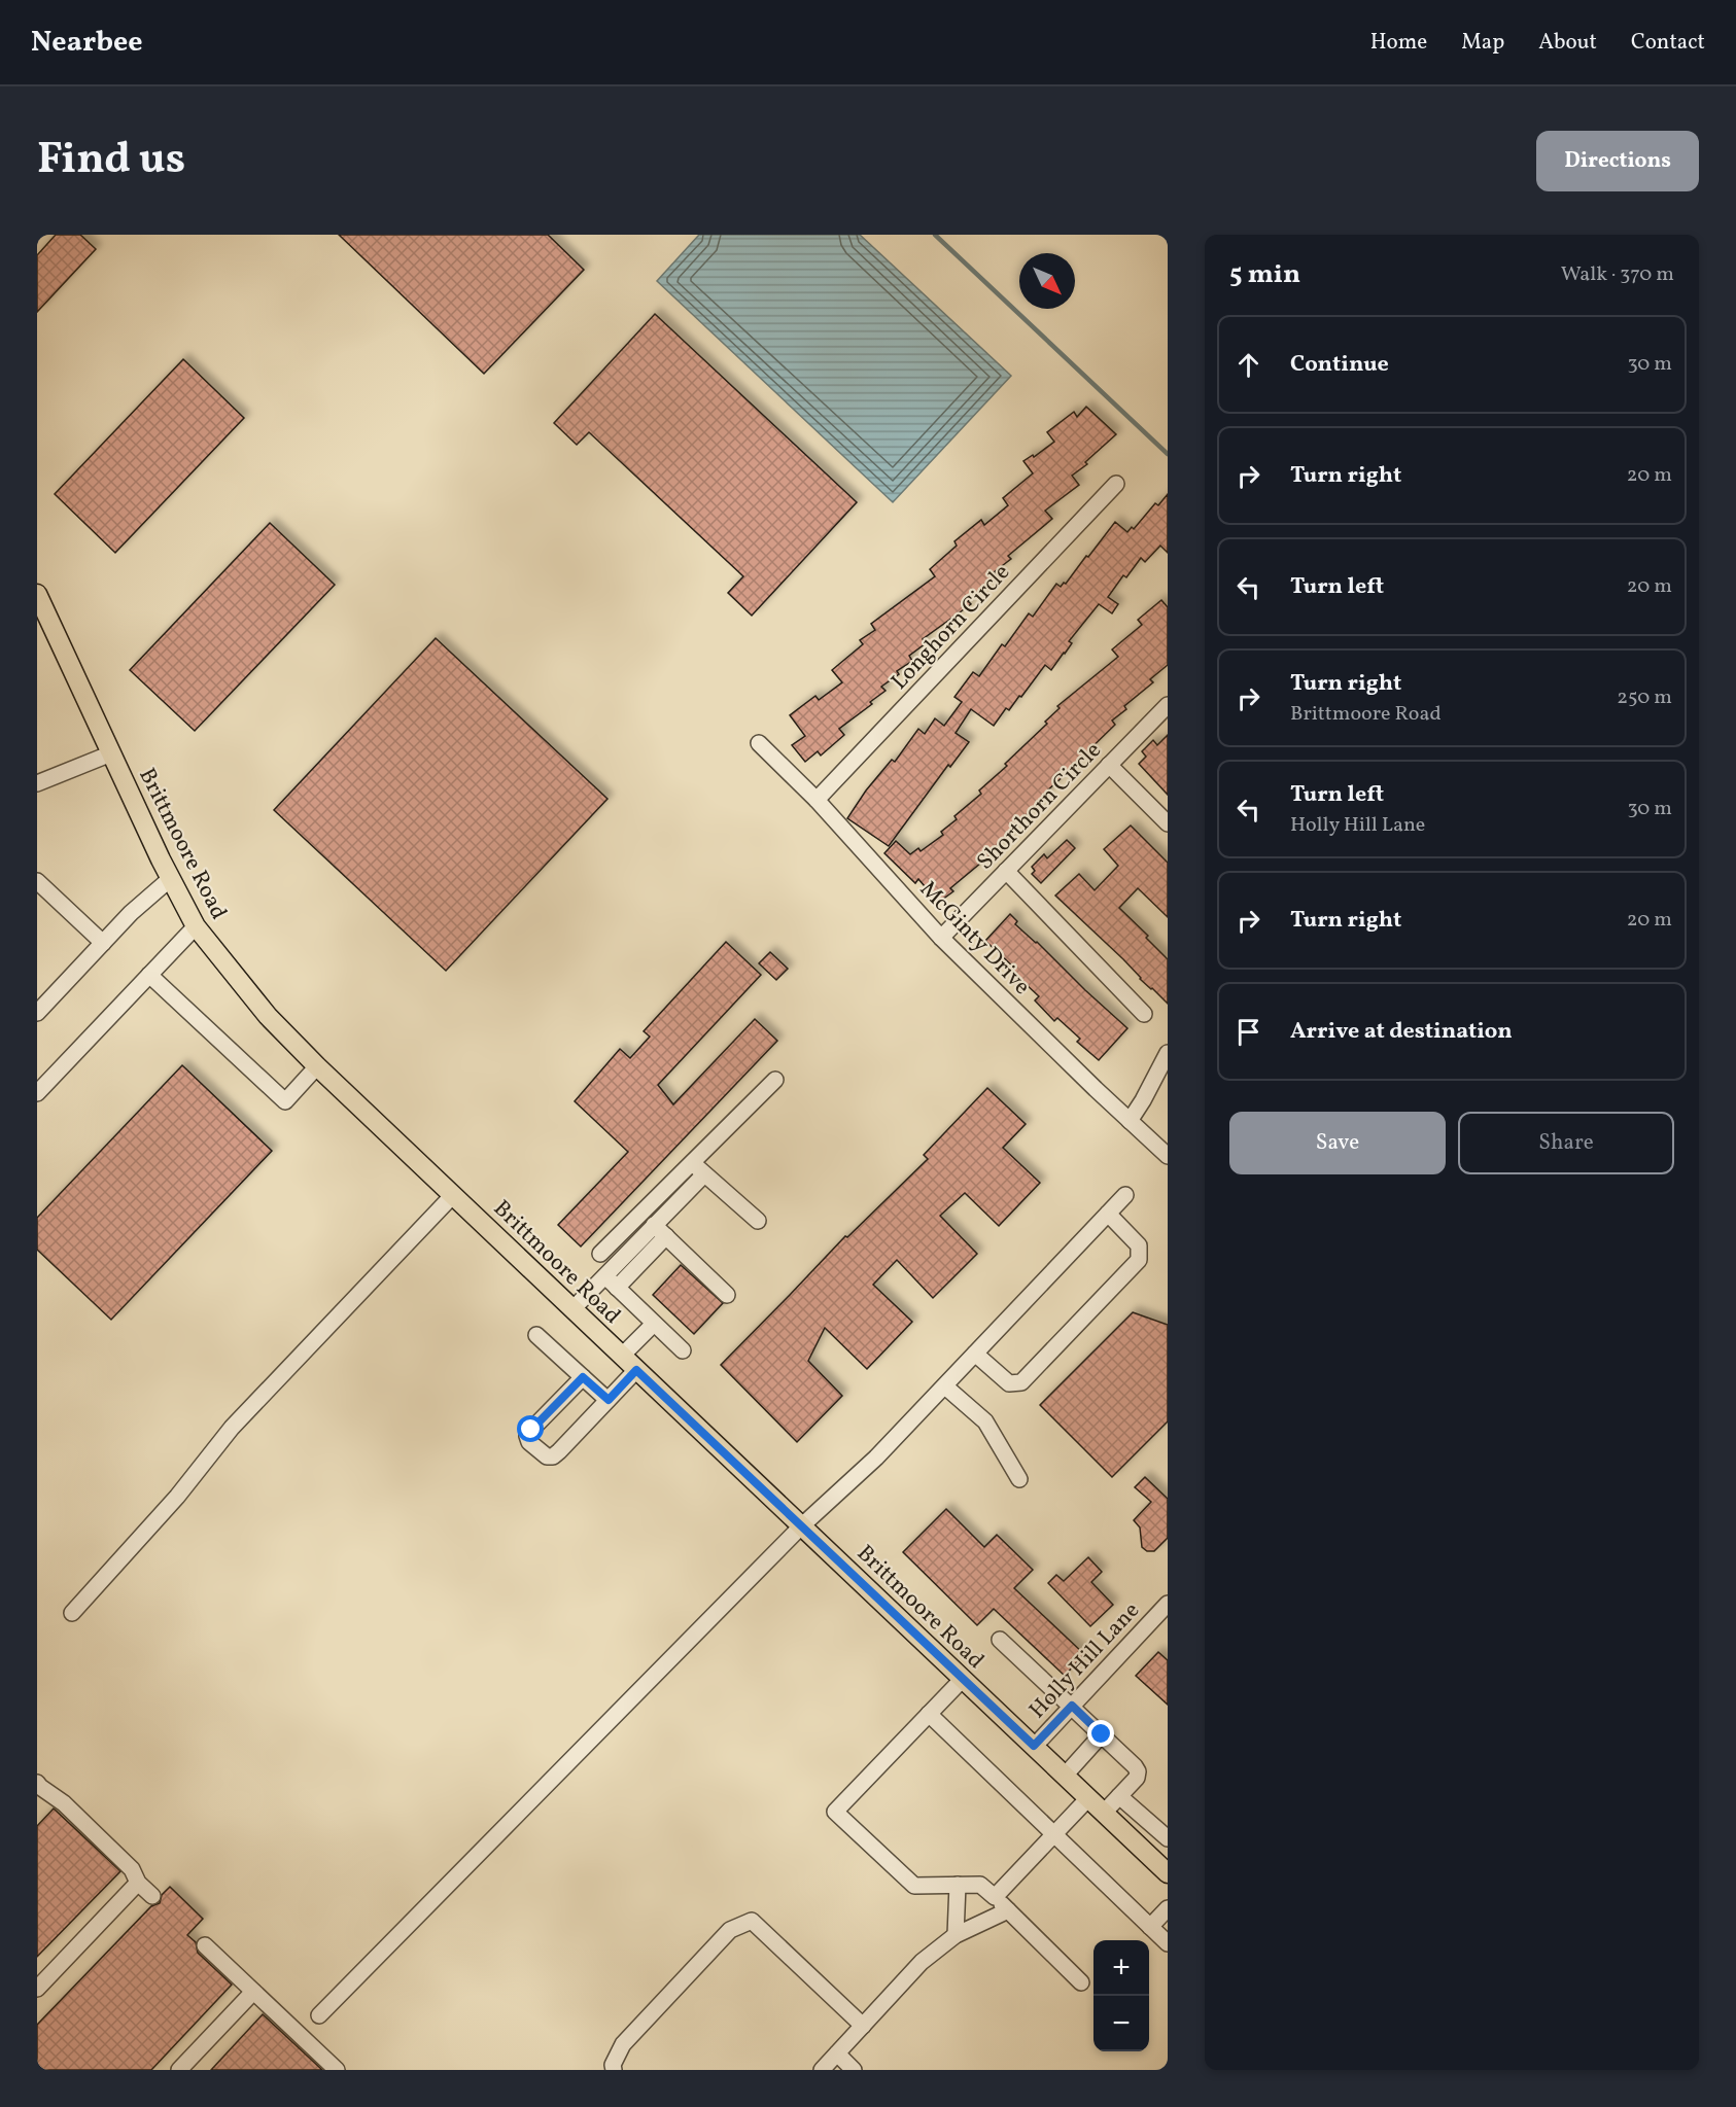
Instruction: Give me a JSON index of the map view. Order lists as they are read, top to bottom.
{
  "streets": {
    "main road": ["Brittmoore Road"],
    "street": [
      "Longhorn Circle",
      "Shorthorn Circle",
      "McGinty Drive",
      "Holly Hill Lane"
    ]
  },
  "crossings": [
    ["Longhorn Circle", "McGinty Drive"],
    ["Shorthorn Circle", "McGinty Drive"],
    ["Brittmoore Road", "Holly Hill Lane"]
  ],
  "north": "bottom right",
  "page": {
    "header": "Nearbee",
    "nav": [
      "Home",
      "Map",
      "About",
      "Contact"
    ],
    "title": "Find us",
    "buttons": [
      "Directions",
      ["Save", "Share"]
    ],
    "heading": ["5 min", "Walk · 370 m"],
    "list": [
      ["Continue", "30 m"],
      ["Turn right", "20 m"],
      ["Turn left", "20 m"],
      ["Turn right", "Brittmoore Road", "250 m"],
      ["Turn left", "Holly Hill Lane", "30 m"],
      ["Turn right", "20 m"],
      "Arrive at destination"
    ],
    "map_buttons": ["+", "−"]
  }
}
